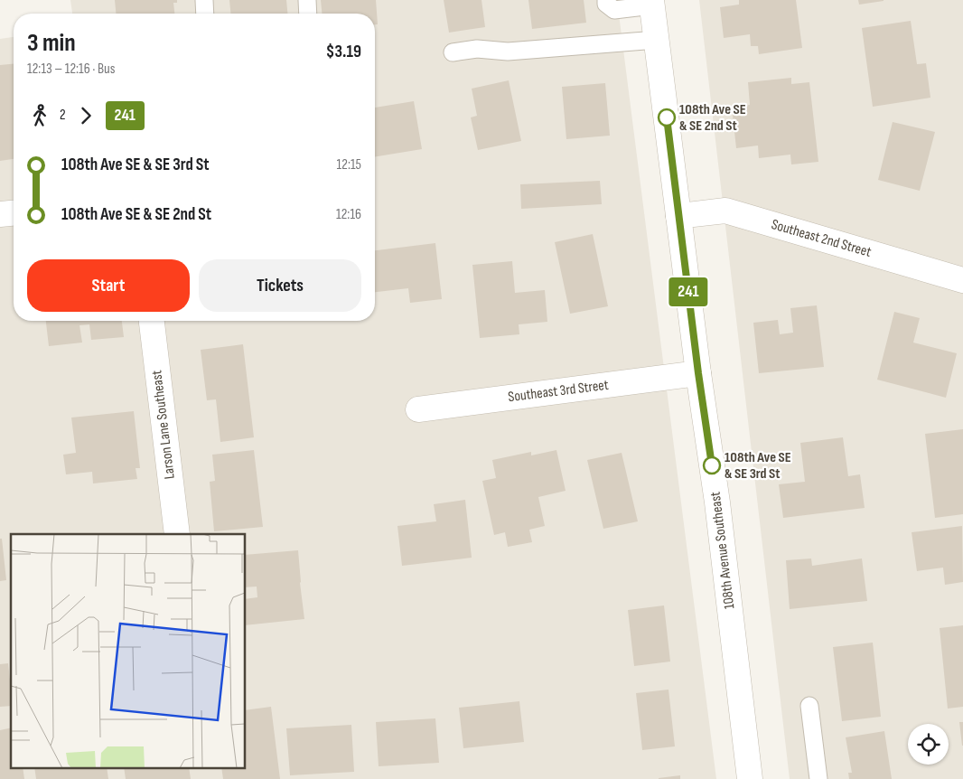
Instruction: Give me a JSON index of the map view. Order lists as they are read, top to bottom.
{
  "streets": {
    "street": [
      "Southeast 2nd Street",
      "Southeast 3rd Street",
      "Larson Lane Southeast",
      "108th Avenue Southeast"
    ]
  },
  "crossings": [
    ["Southeast 2nd Street", "108th Avenue Southeast"],
    ["Southeast 3rd Street", "108th Avenue Southeast"]
  ],
  "places": ["108th Ave SE & SE 2nd St", "108th Ave SE & SE 3rd St"],
  "lines": ["bus line 241"],
  "page": {
    "on_map": "241",
    "heading": ["3 min", "12:13 – 12:16 · Bus", "$3.19"],
    "legs": ["2", "241"],
    "list": [
      {
        "name": "108th Ave SE & SE 3rd St",
        "value": "12:15"
      },
      {
        "name": "108th Ave SE & SE 2nd St",
        "value": "12:16"
      }
    ],
    "buttons": ["Start", "Tickets"]
  }
}
